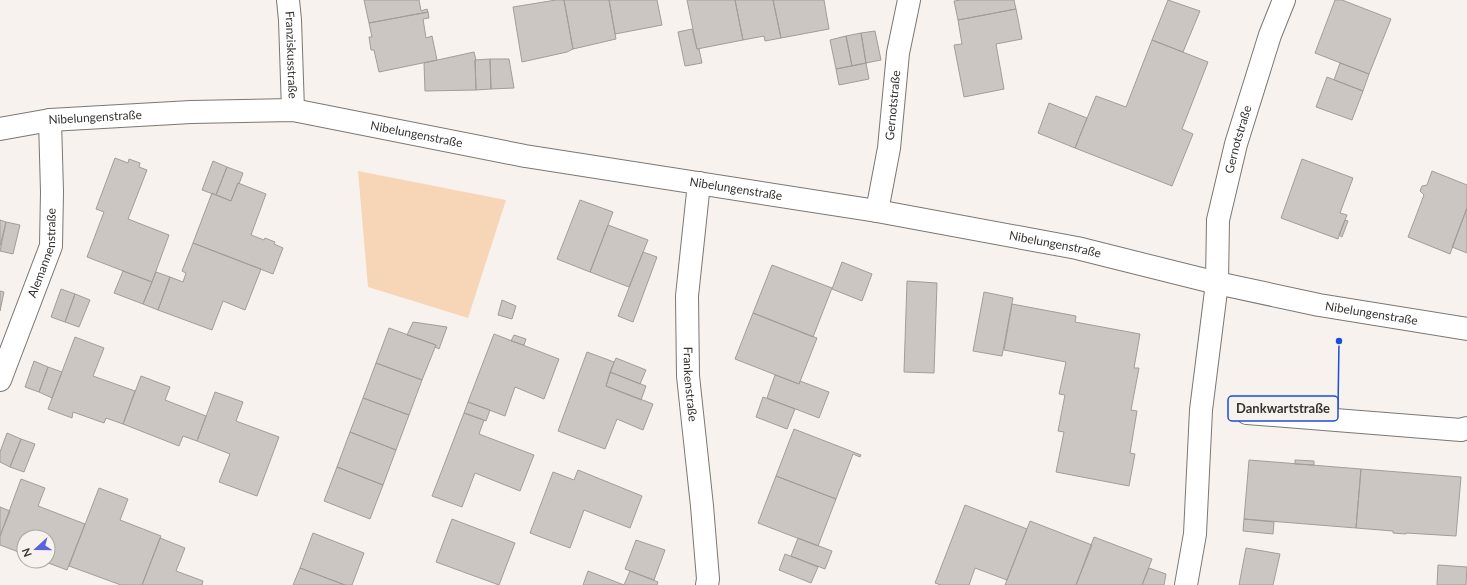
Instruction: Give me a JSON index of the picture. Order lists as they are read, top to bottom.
{
  "streets": {
    "street": [
      "Franziskusstraße",
      "Gernotstraße",
      "Nibelungenstraße",
      "Alemannenstraße",
      "Frankenstraße"
    ]
  },
  "crossings": [
    ["Franziskusstraße", "Nibelungenstraße"],
    ["Gernotstraße", "Nibelungenstraße"],
    ["Nibelungenstraße", "Alemannenstraße"],
    ["Nibelungenstraße", "Frankenstraße"]
  ],
  "places": ["Dankwartstraße"],
  "north": "left"
}
